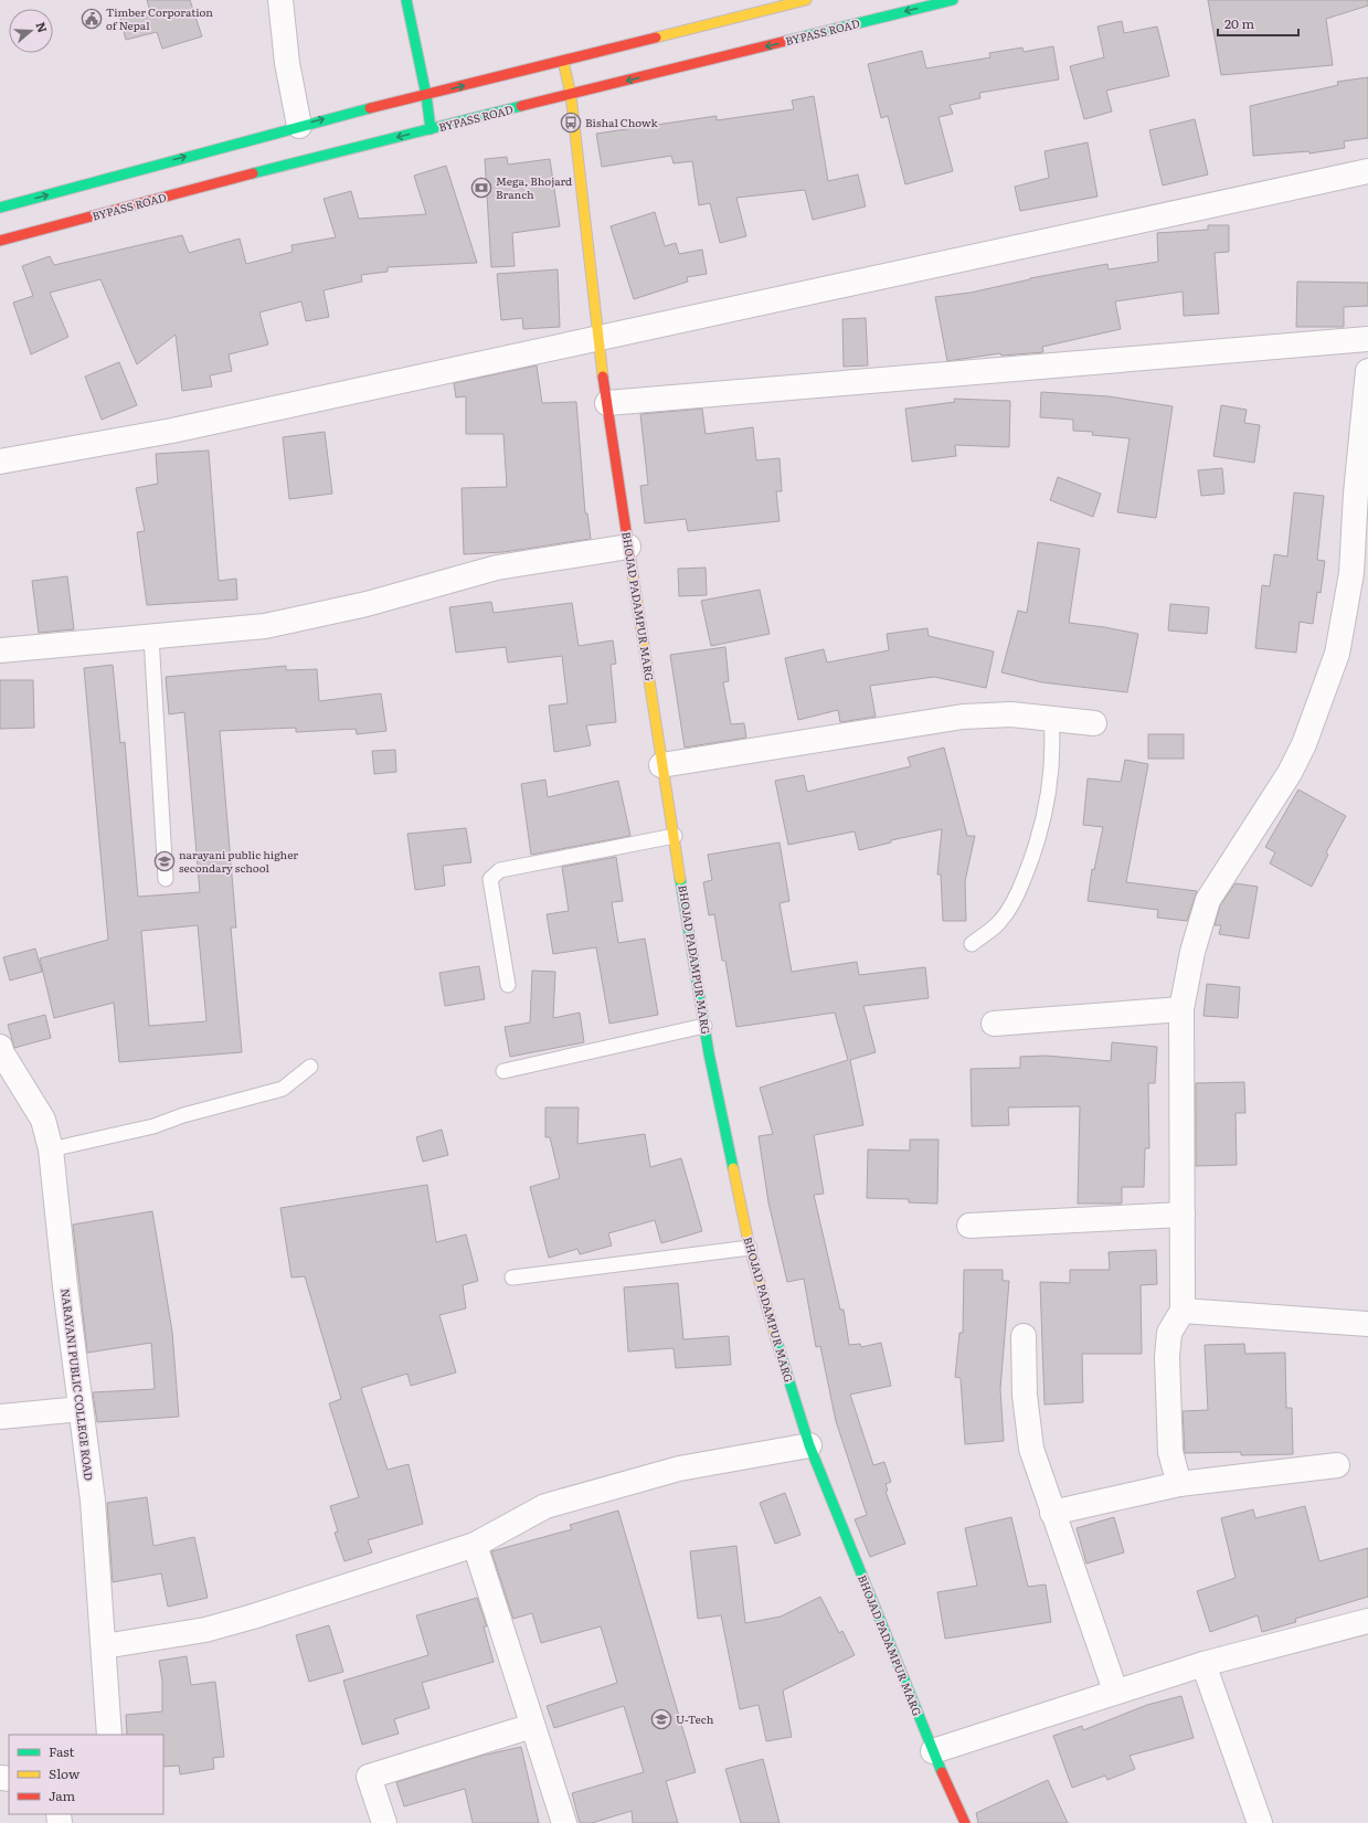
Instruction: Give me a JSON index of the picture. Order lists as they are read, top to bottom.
{
  "streets": {
    "main road": ["BYPASS ROAD", "BHOJAD PADAMPUR MARG"],
    "street": ["NARAYANI PUBLIC COLLEGE ROAD"]
  },
  "crossings": [
    ["BYPASS ROAD", "BHOJAD PADAMPUR MARG"]
  ],
  "places": {
    "public building": ["Timber Corporation of Nepal"],
    "bus stop": ["Bishal Chowk"],
    "bank": ["Mega, Bhojard Branch"],
    "school or university": ["narayani public higher secondary school", "U-Tech"]
  },
  "legend": ["Fast", "Slow", "Jam"],
  "scale_bar": "20 m",
  "north": "right"
}
